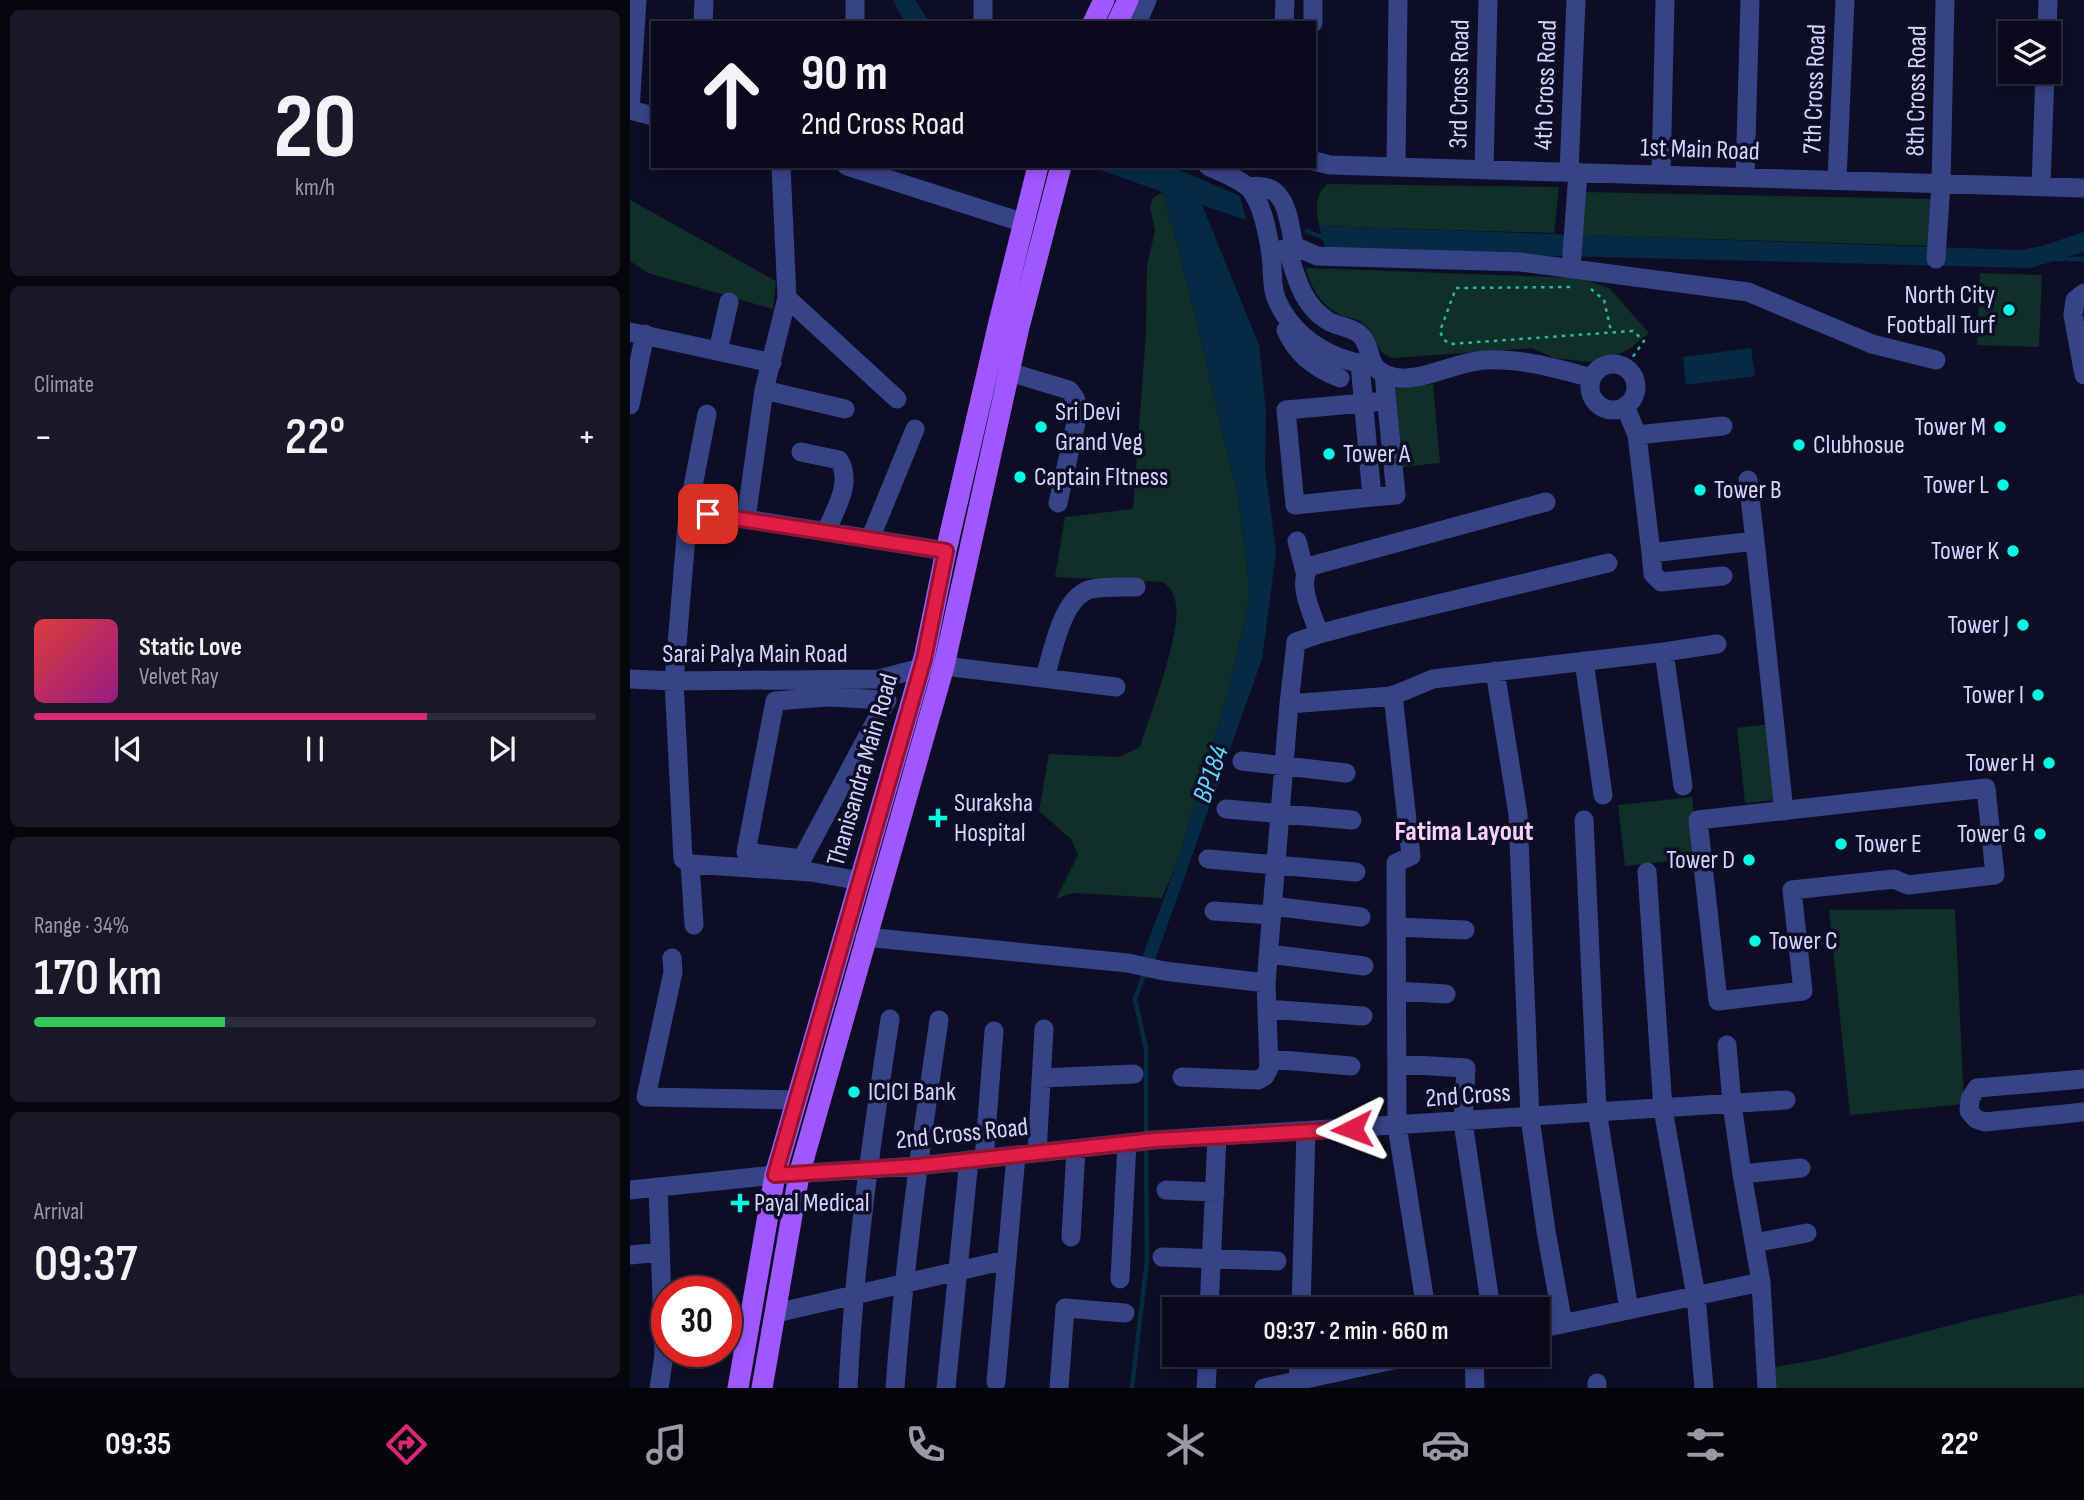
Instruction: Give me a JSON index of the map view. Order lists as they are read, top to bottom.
{
  "streets": {
    "main road": ["Thanisandra Main Road"],
    "street": [
      "3rd Cross Road",
      "4th Cross Road",
      "7th Cross Road",
      "8th Cross Road",
      "1st Main Road",
      "Sarai Palya Main Road",
      "2nd Cross",
      "2nd Cross Road"
    ]
  },
  "crossings": [
    ["3rd Cross Road", "1st Main Road"],
    ["4th Cross Road", "1st Main Road"],
    ["7th Cross Road", "1st Main Road"],
    ["8th Cross Road", "1st Main Road"],
    ["Sarai Palya Main Road", "Thanisandra Main Road"],
    ["Thanisandra Main Road", "2nd Cross Road"],
    ["2nd Cross", "2nd Cross Road"]
  ],
  "districts": ["Fatima Layout"],
  "water": ["BP184"],
  "places": {
    "other": [
      "North City Football Turf",
      "Sri Devi Grand Veg",
      "Tower M",
      "Clubhosue",
      "Tower A",
      "Captain FItness",
      "Tower L",
      "Tower B",
      "Tower K",
      "Tower J",
      "Tower I",
      "Tower H",
      "Tower G",
      "Tower E",
      "Tower D",
      "Tower C",
      "ICICI Bank"
    ],
    "health": ["Suraksha Hospital", "Payal Medical"]
  },
  "page": {
    "tile": [
      ["20", "km/h"],
      "Climate",
      ["Range · 34%", "170 km"],
      ["Arrival", "09:37"]
    ],
    "turn": ["90 m", "2nd Cross Road"],
    "heat": ["−", "22°", "+"],
    "song": ["Static Love", "Velvet Ray"],
    "limit": "30",
    "trip": "09:37 · 2 min · 660 m",
    "tabs": ["09:35", "22°"]
  }
}
